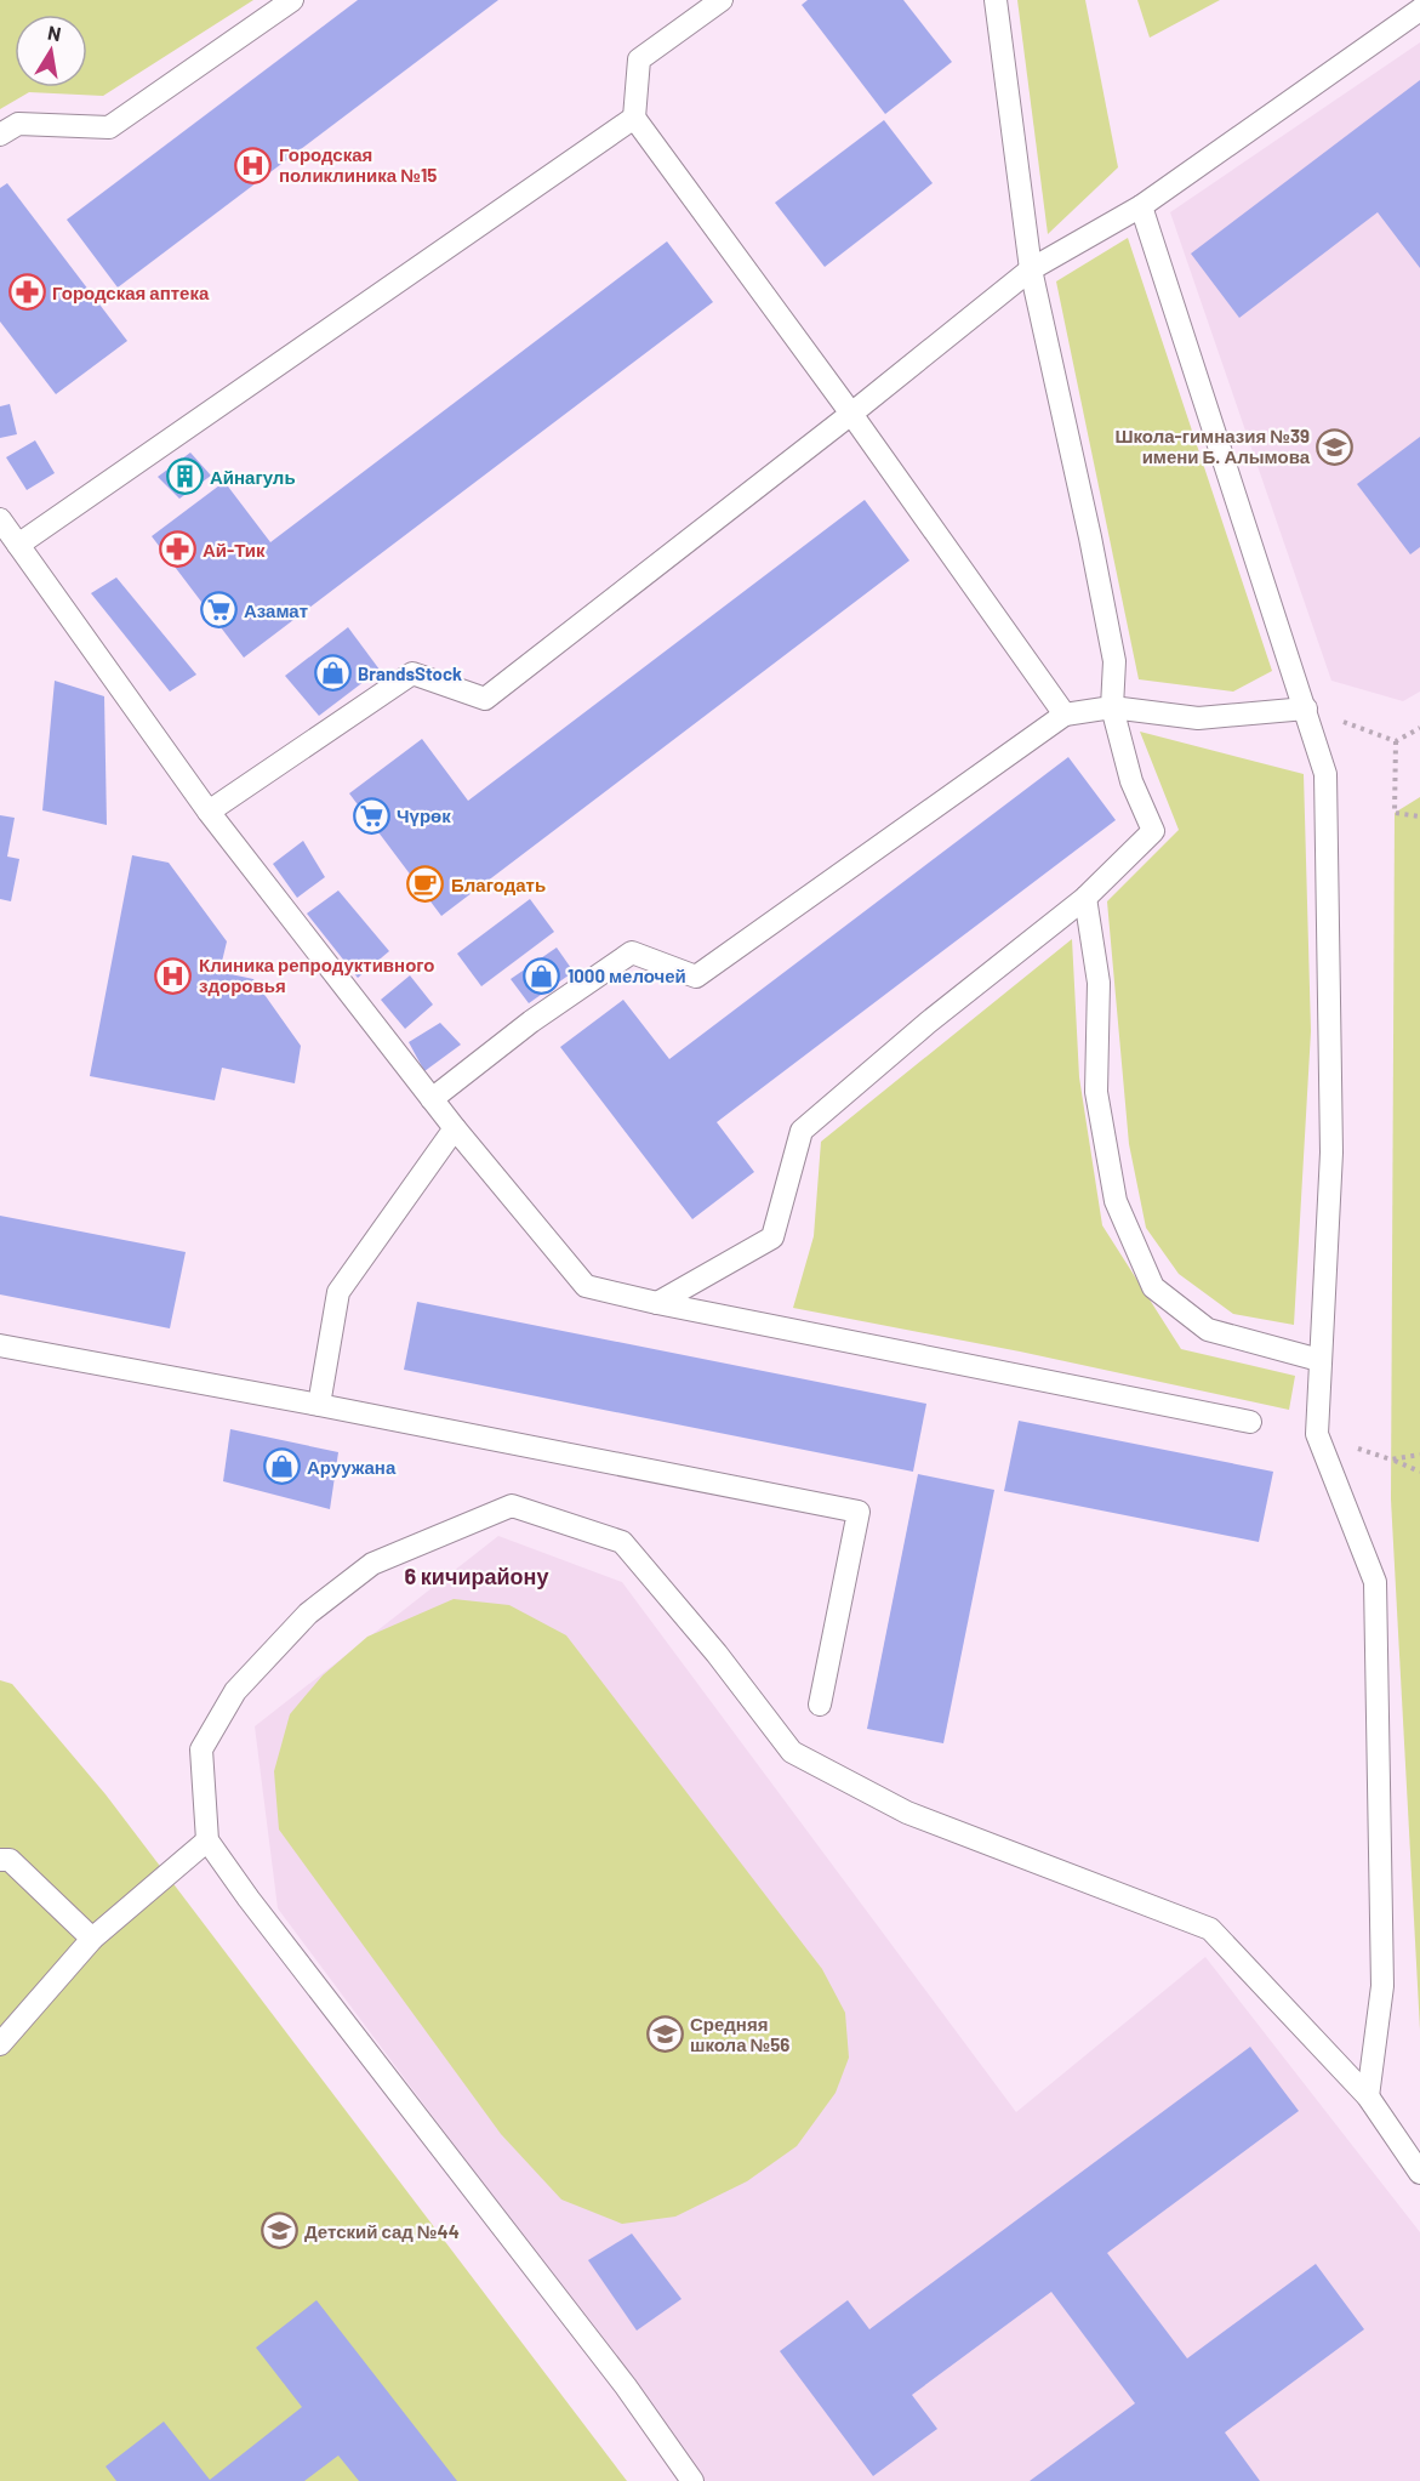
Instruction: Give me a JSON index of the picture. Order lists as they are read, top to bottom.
{
  "districts": ["6 кичирайону"],
  "places": {
    "hospital": ["Городская поликлиника №15", "Клиника репродуктивного здоровья"],
    "pharmacy": ["Городская аптека", "Ай-Тик"],
    "school or university": ["Школа-гимназия №39 имени Б. Алымова", "Средняя школа №56", "Детский сад №44"],
    "building": ["Айнагуль"],
    "supermarket": ["Азамат", "Чүрөк"],
    "shop": ["BrandsStock", "1000 мелочей", "Аруужана"],
    "cafe": ["Благодать"]
  },
  "north": "top"
}
